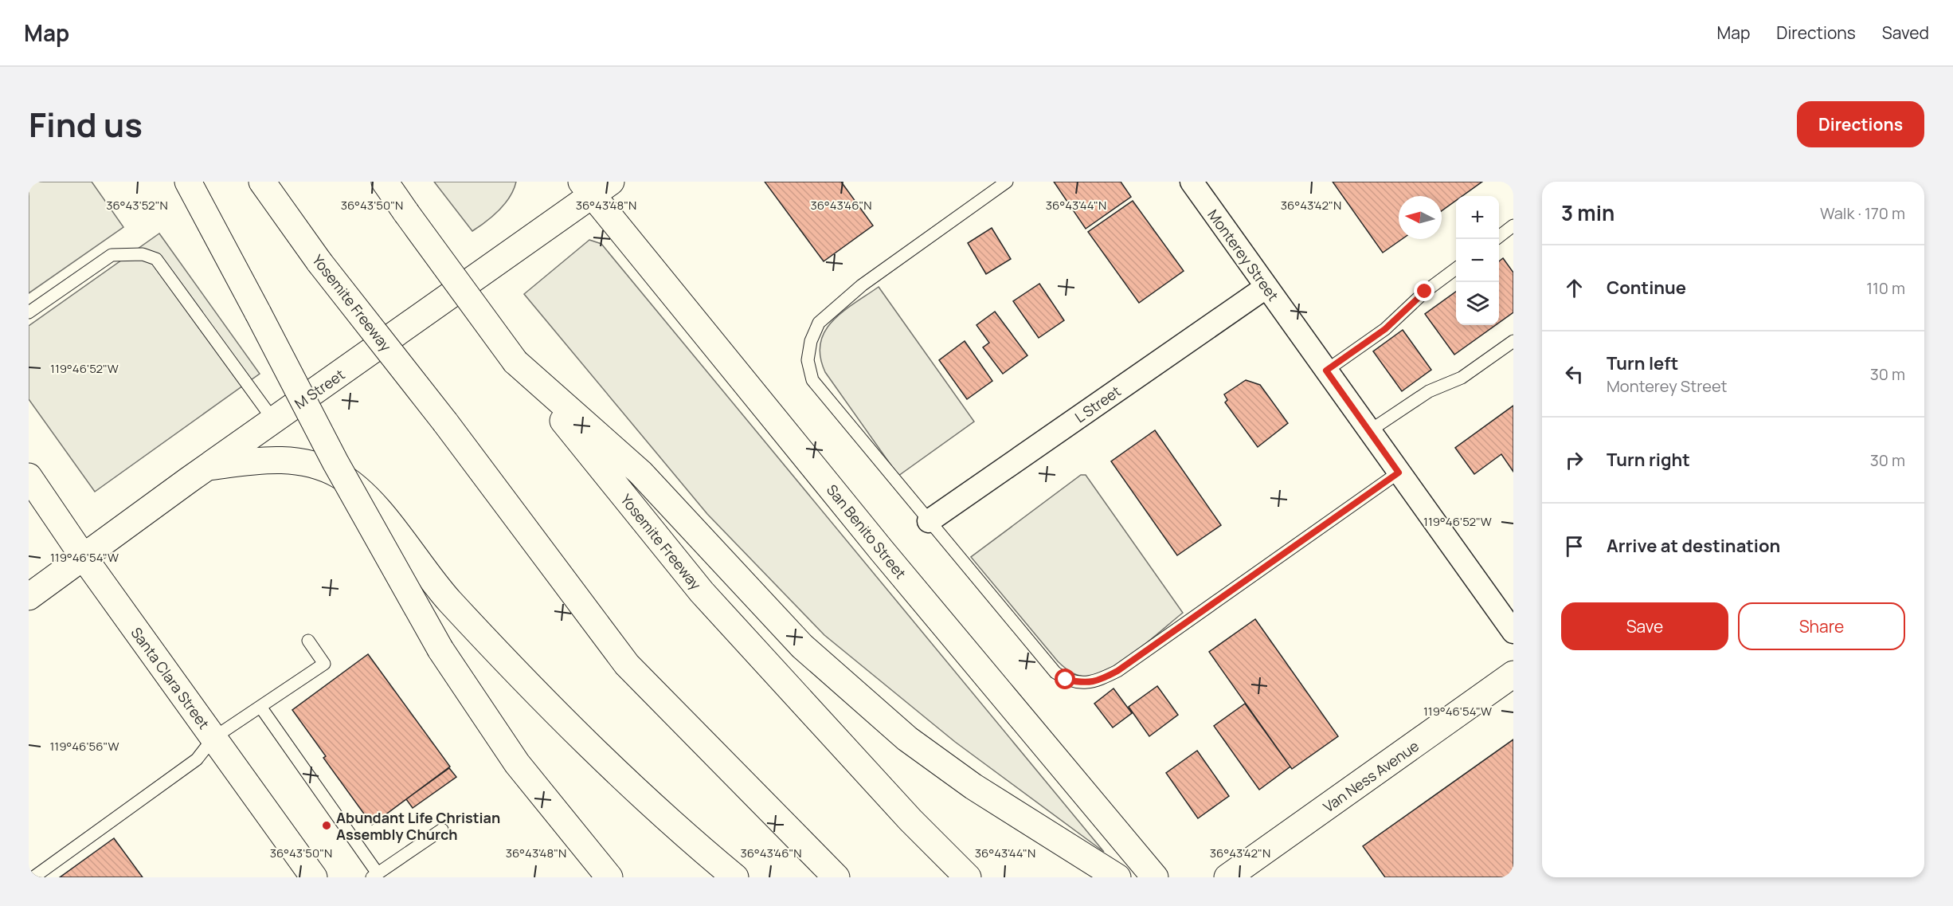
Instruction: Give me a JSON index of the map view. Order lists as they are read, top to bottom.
{
  "streets": {
    "main road": [
      "Yosemite Freeway",
      "M Street",
      "San Benito Street",
      "Santa Clara Street",
      "Van Ness Avenue"
    ],
    "street": ["Monterey Street", "L Street"]
  },
  "crossings": [
    ["Monterey Street", "L Street"],
    ["M Street", "San Benito Street"],
    ["M Street", "Santa Clara Street"]
  ],
  "places": ["Abundant Life Christian Assembly Church"],
  "north": "left",
  "page": {
    "header": "Map",
    "nav": ["Map", "Directions", "Saved"],
    "title": "Find us",
    "buttons": [
      "Directions",
      ["Save", "Share"]
    ],
    "heading": ["3 min", "Walk · 170 m"],
    "map_buttons": ["+", "−"],
    "list": [
      ["Continue", "110 m"],
      ["Turn left", "Monterey Street", "30 m"],
      ["Turn right", "30 m"],
      "Arrive at destination"
    ]
  },
  "coordinates": [
    "36°43'52\"N",
    "36°43'50\"N",
    "36°43'48\"N",
    "36°43'46\"N",
    "36°43'44\"N",
    "36°43'42\"N",
    "119°46'52\"W",
    "119°46'54\"W",
    "119°46'56\"W"
  ]
}
